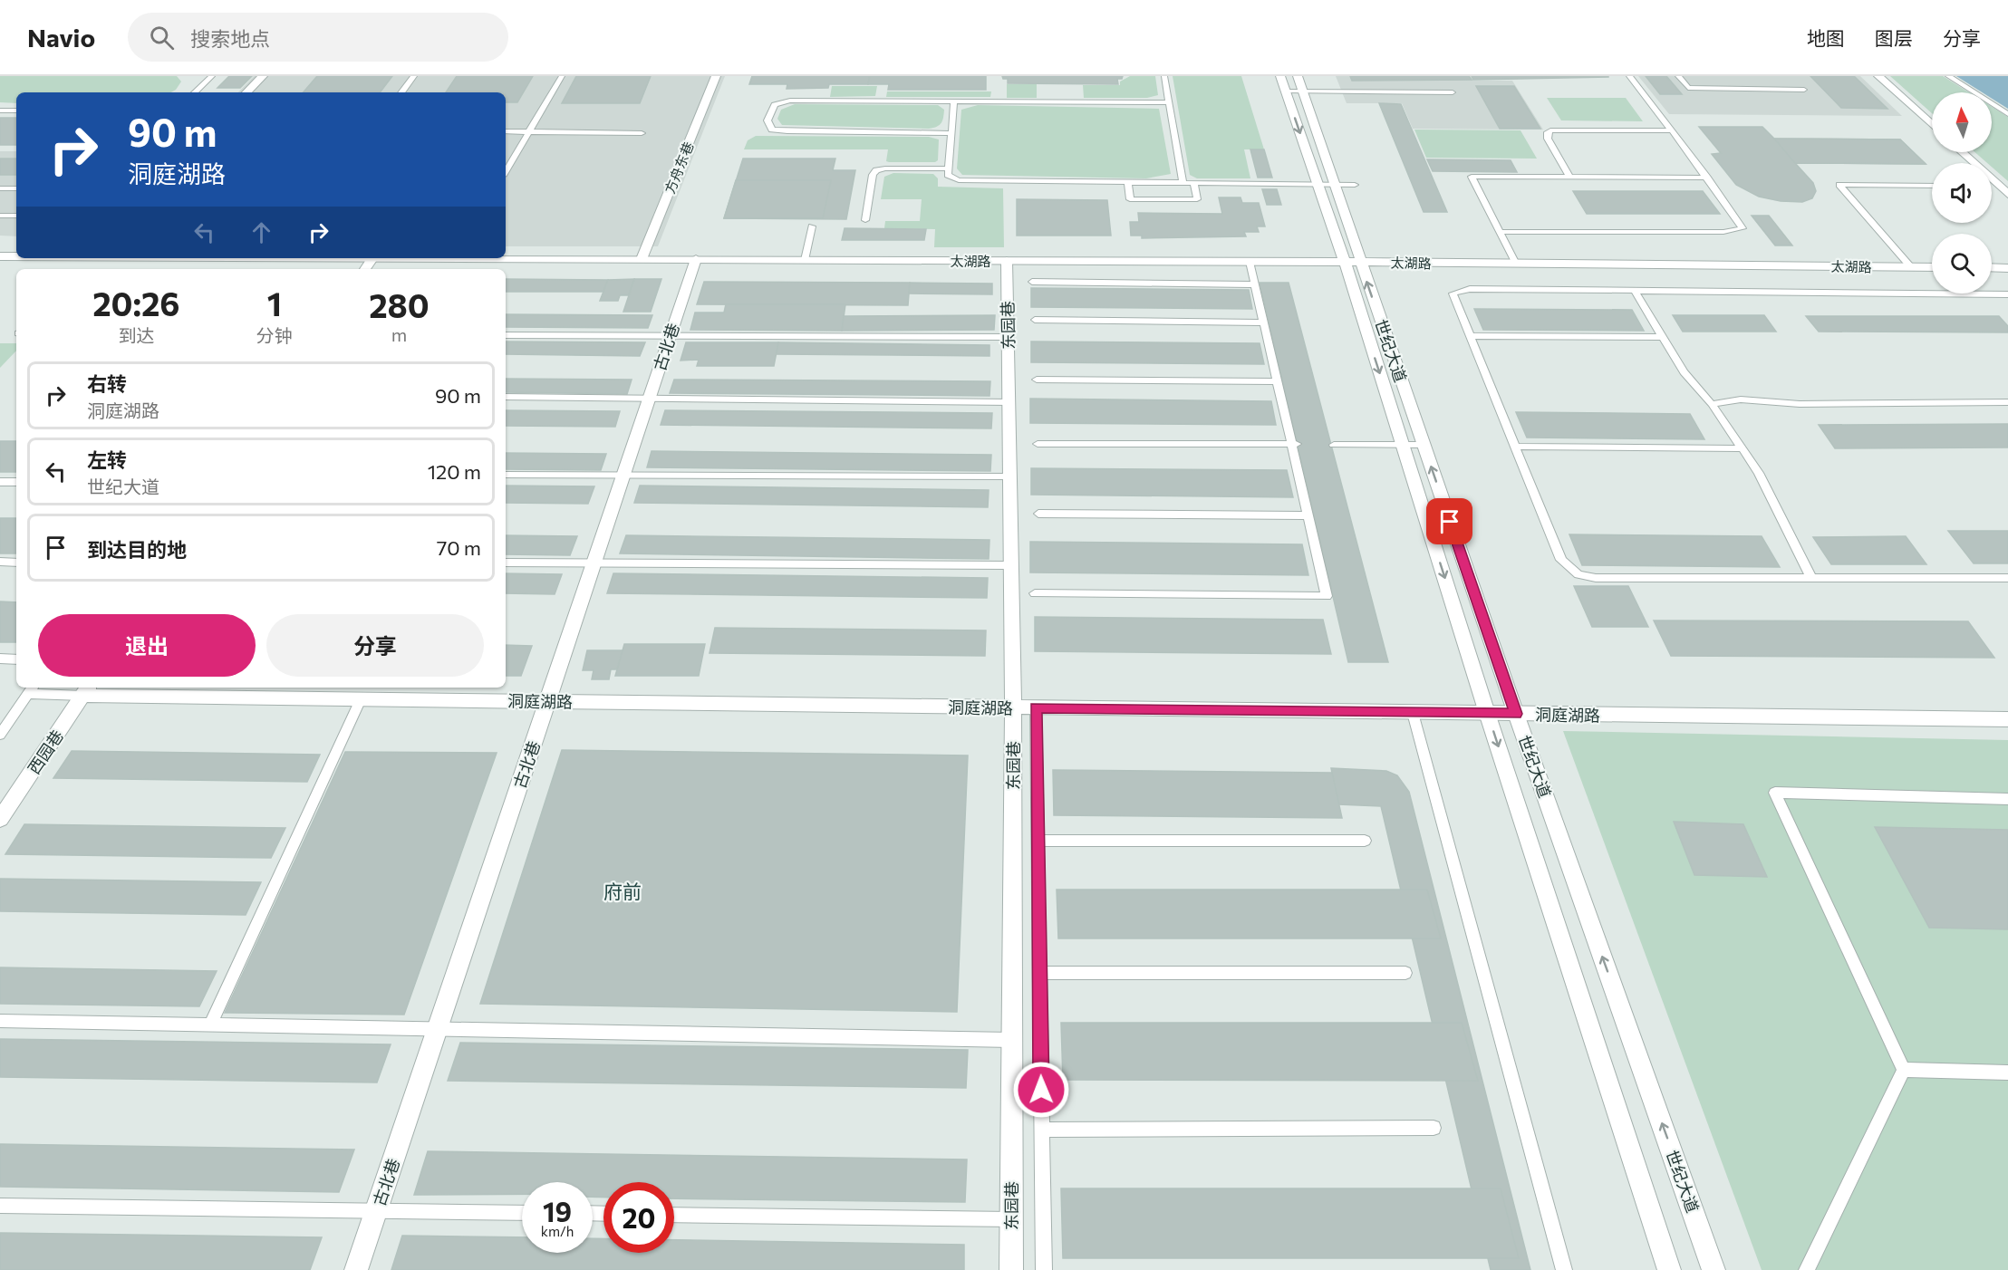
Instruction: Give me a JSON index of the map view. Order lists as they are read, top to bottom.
{
  "streets": {
    "street": [
      "方舟东巷",
      "太湖路",
      "东园巷",
      "古北巷",
      "世纪大道",
      "洞庭湖路",
      "西园巷"
    ]
  },
  "crossings": [
    ["方舟东巷", "太湖路"],
    ["太湖路", "东园巷"],
    ["太湖路", "古北巷"],
    ["太湖路", "世纪大道"],
    ["东园巷", "洞庭湖路"],
    ["古北巷", "洞庭湖路"],
    ["世纪大道", "洞庭湖路"],
    ["洞庭湖路", "西园巷"]
  ],
  "districts": ["府前"],
  "north": "top",
  "page": {
    "header": "Navio",
    "search": "搜索地点",
    "nav": ["地图", "图层", "分享"],
    "turn": ["90 m", "洞庭湖路"],
    "eta": [
      "20:26",
      "到达",
      "1",
      "分钟",
      "280",
      "m"
    ],
    "list": [
      {
        "name": "右转",
        "note": "洞庭湖路",
        "value": "90 m"
      },
      {
        "name": "左转",
        "note": "世纪大道",
        "value": "120 m"
      },
      {
        "name": "到达目的地",
        "value": "70 m"
      }
    ],
    "buttons": ["退出", "分享"],
    "speed": "19 km/h",
    "limit": "20"
  }
}
